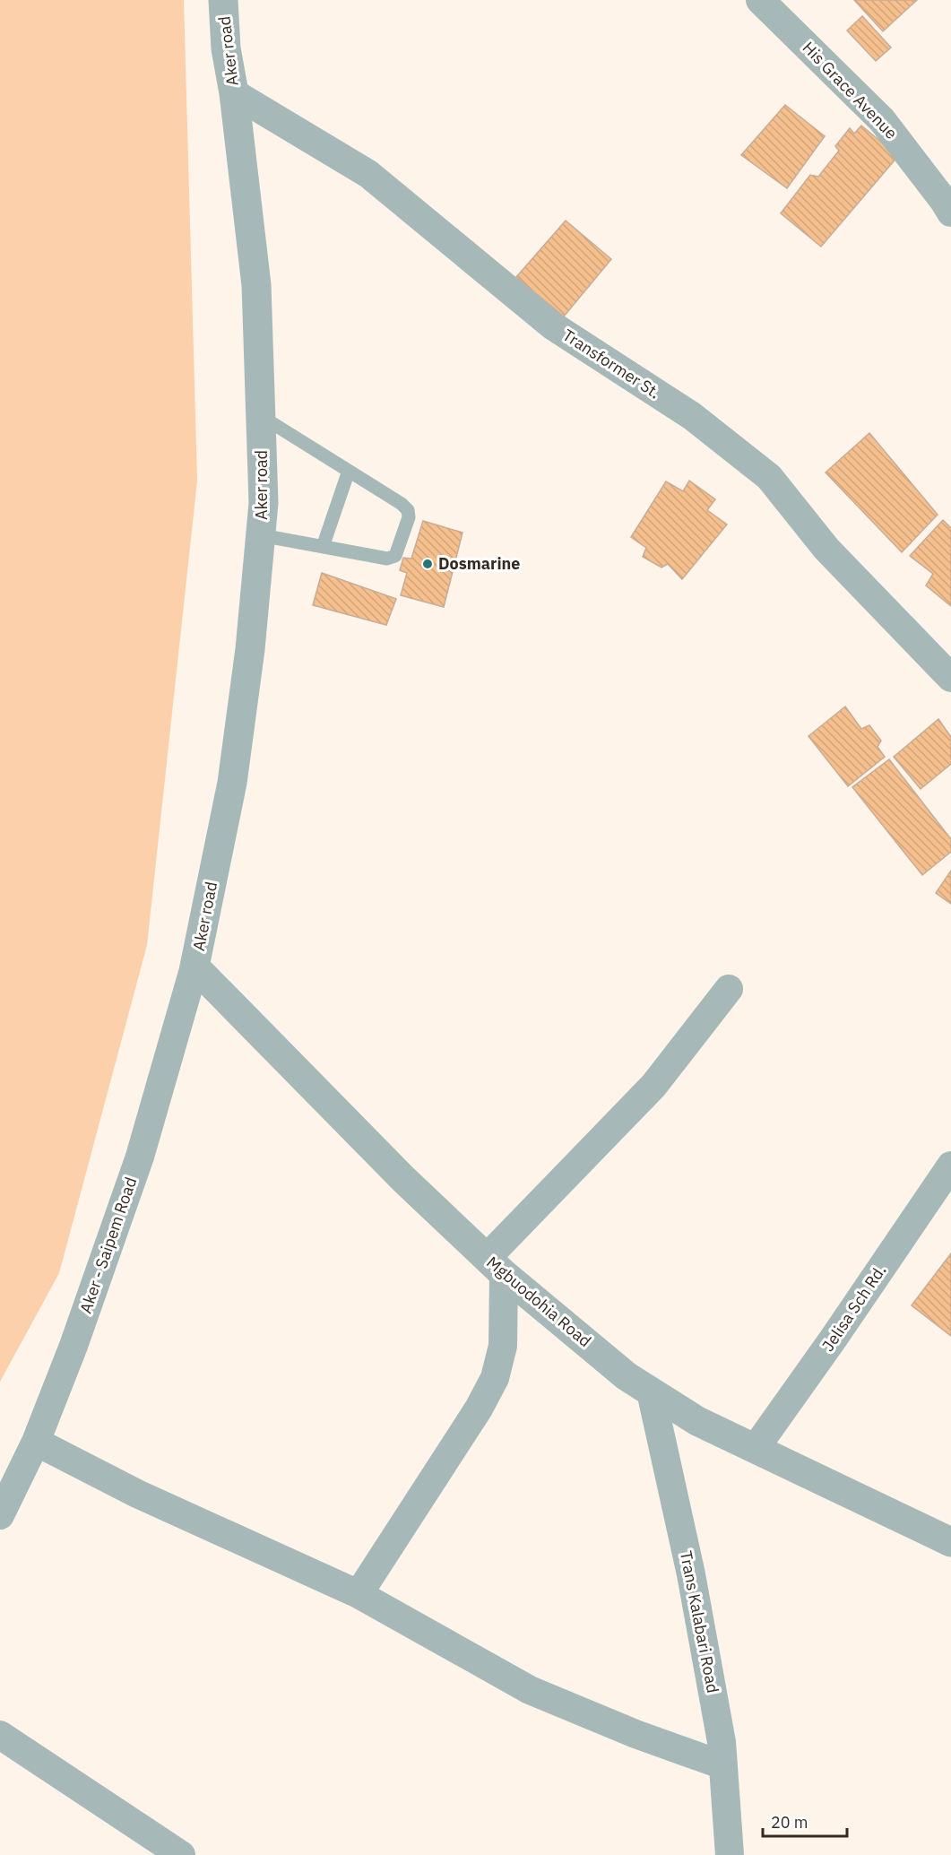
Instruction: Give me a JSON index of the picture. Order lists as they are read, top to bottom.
{
  "streets": {
    "street": [
      "Aker road",
      "His Grace Avenue",
      "Transformer St.",
      "Aker - Saipem Road",
      "Mgbuodohia Road",
      "Jelisa Sch Rd.",
      "Trans Kalabari Road"
    ]
  },
  "crossings": [
    ["Aker road", "Transformer St."],
    ["Aker road", "Aker - Saipem Road"],
    ["Aker road", "Mgbuodohia Road"],
    ["Aker - Saipem Road", "Mgbuodohia Road"],
    ["Mgbuodohia Road", "Jelisa Sch Rd."],
    ["Mgbuodohia Road", "Trans Kalabari Road"]
  ],
  "places": ["Dosmarine"],
  "scale_bar": "20 m"
}
